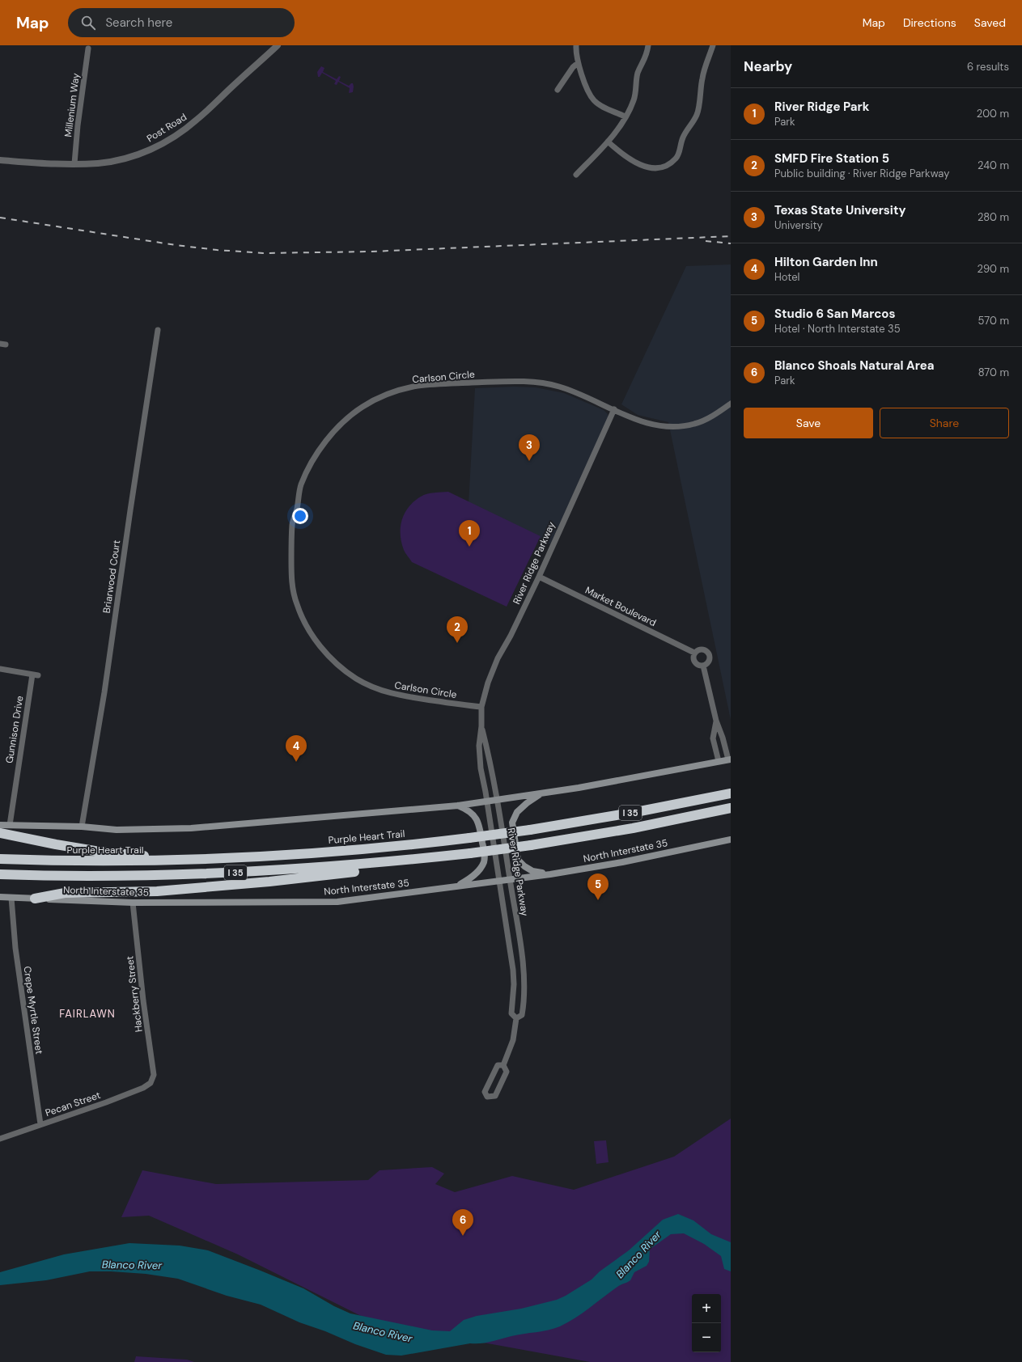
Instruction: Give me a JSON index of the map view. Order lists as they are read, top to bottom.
{
  "streets": {
    "highway": ["I 35", "Purple Heart Trail"],
    "main road": ["North Interstate 35"],
    "street": [
      "Millenium Way",
      "Post Road",
      "Carlson Circle",
      "River Ridge Parkway",
      "Briarwood Court",
      "Market Boulevard",
      "Gunnison Drive",
      "Hackberry Street",
      "Crepe Myrtle Street",
      "Pecan Street"
    ]
  },
  "crossings": [
    ["Millenium Way", "Post Road"],
    ["Carlson Circle", "River Ridge Parkway"],
    ["River Ridge Parkway", "Market Boulevard"],
    ["River Ridge Parkway", "North Interstate 35"],
    ["North Interstate 35", "Hackberry Street"],
    ["North Interstate 35", "Crepe Myrtle Street"],
    ["Hackberry Street", "Pecan Street"],
    ["Crepe Myrtle Street", "Pecan Street"]
  ],
  "districts": ["FAIRLAWN"],
  "water": ["Blanco River"],
  "page": {
    "header": "Map",
    "search": "Search here",
    "nav": ["Map", "Directions", "Saved"],
    "heading": ["Nearby", "6 results"],
    "list": [
      {
        "mark": "1",
        "name": "River Ridge Park",
        "note": "Park",
        "value": "200 m"
      },
      {
        "mark": "2",
        "name": "SMFD Fire Station 5",
        "note": "Public building · River Ridge Parkway",
        "value": "240 m"
      },
      {
        "mark": "3",
        "name": "Texas State University",
        "note": "University",
        "value": "280 m"
      },
      {
        "mark": "4",
        "name": "Hilton Garden Inn",
        "note": "Hotel",
        "value": "290 m"
      },
      {
        "mark": "5",
        "name": "Studio 6 San Marcos",
        "note": "Hotel · North Interstate 35",
        "value": "570 m"
      },
      {
        "mark": "6",
        "name": "Blanco Shoals Natural Area",
        "note": "Park",
        "value": "870 m"
      }
    ],
    "buttons": ["Save", "Share"],
    "pins": [
      "3",
      "1",
      "2",
      "4",
      "5",
      "6"
    ],
    "map_buttons": ["+", "−"]
  }
}
